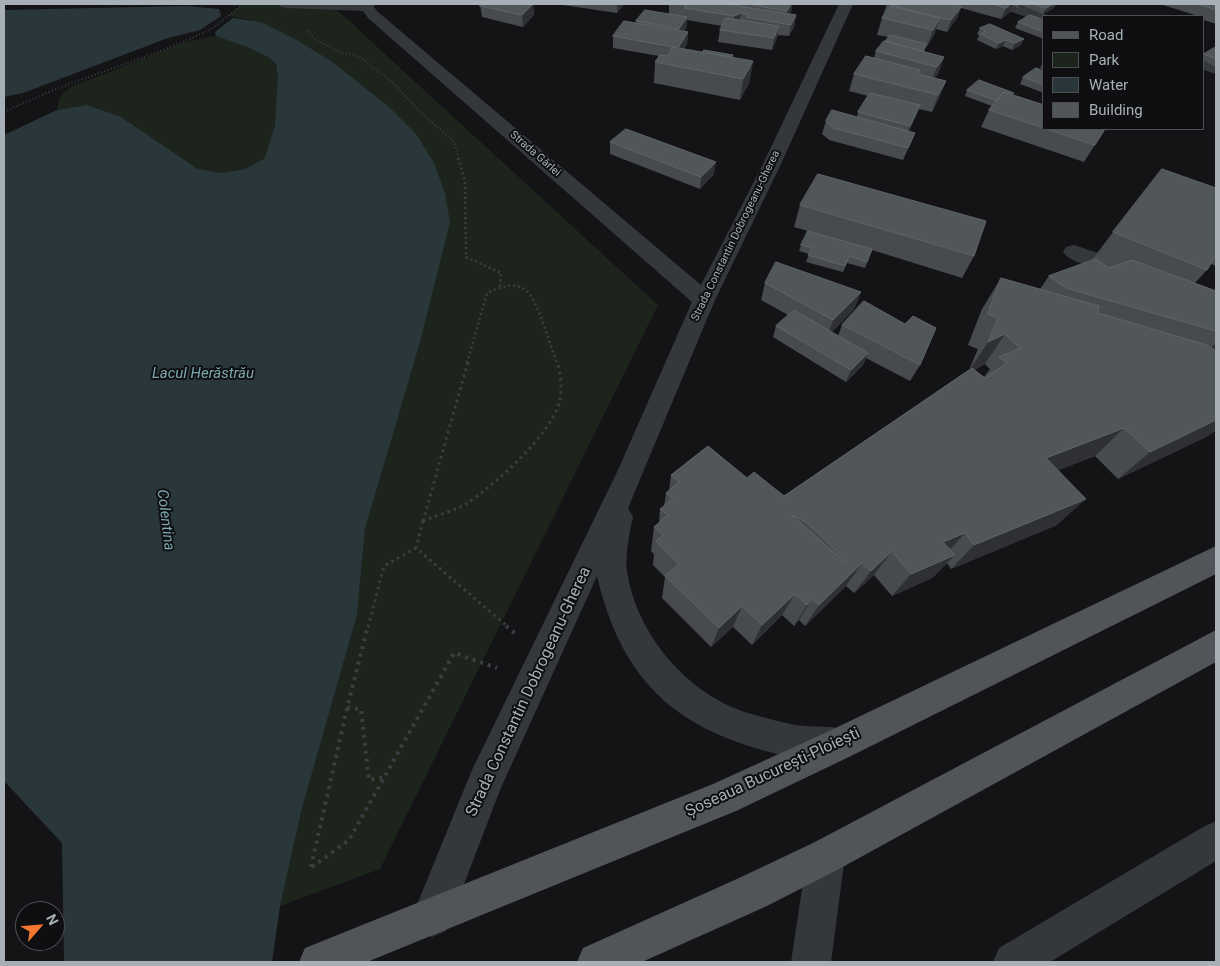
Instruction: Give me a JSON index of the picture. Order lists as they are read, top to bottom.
{
  "streets": {
    "main road": ["Șoseaua București-Ploiești"],
    "street": ["Strada Gârlei", "Strada Constantin Dobrogeanu-Gherea"]
  },
  "crossings": [
    ["Strada Gârlei", "Strada Constantin Dobrogeanu-Gherea"],
    ["Strada Constantin Dobrogeanu-Gherea", "Șoseaua București-Ploiești"]
  ],
  "water": ["Lacul Herăstrău", "Colentina"],
  "legend": [
    "Road",
    "Park",
    "Water",
    "Building"
  ],
  "north": "top right"
}
